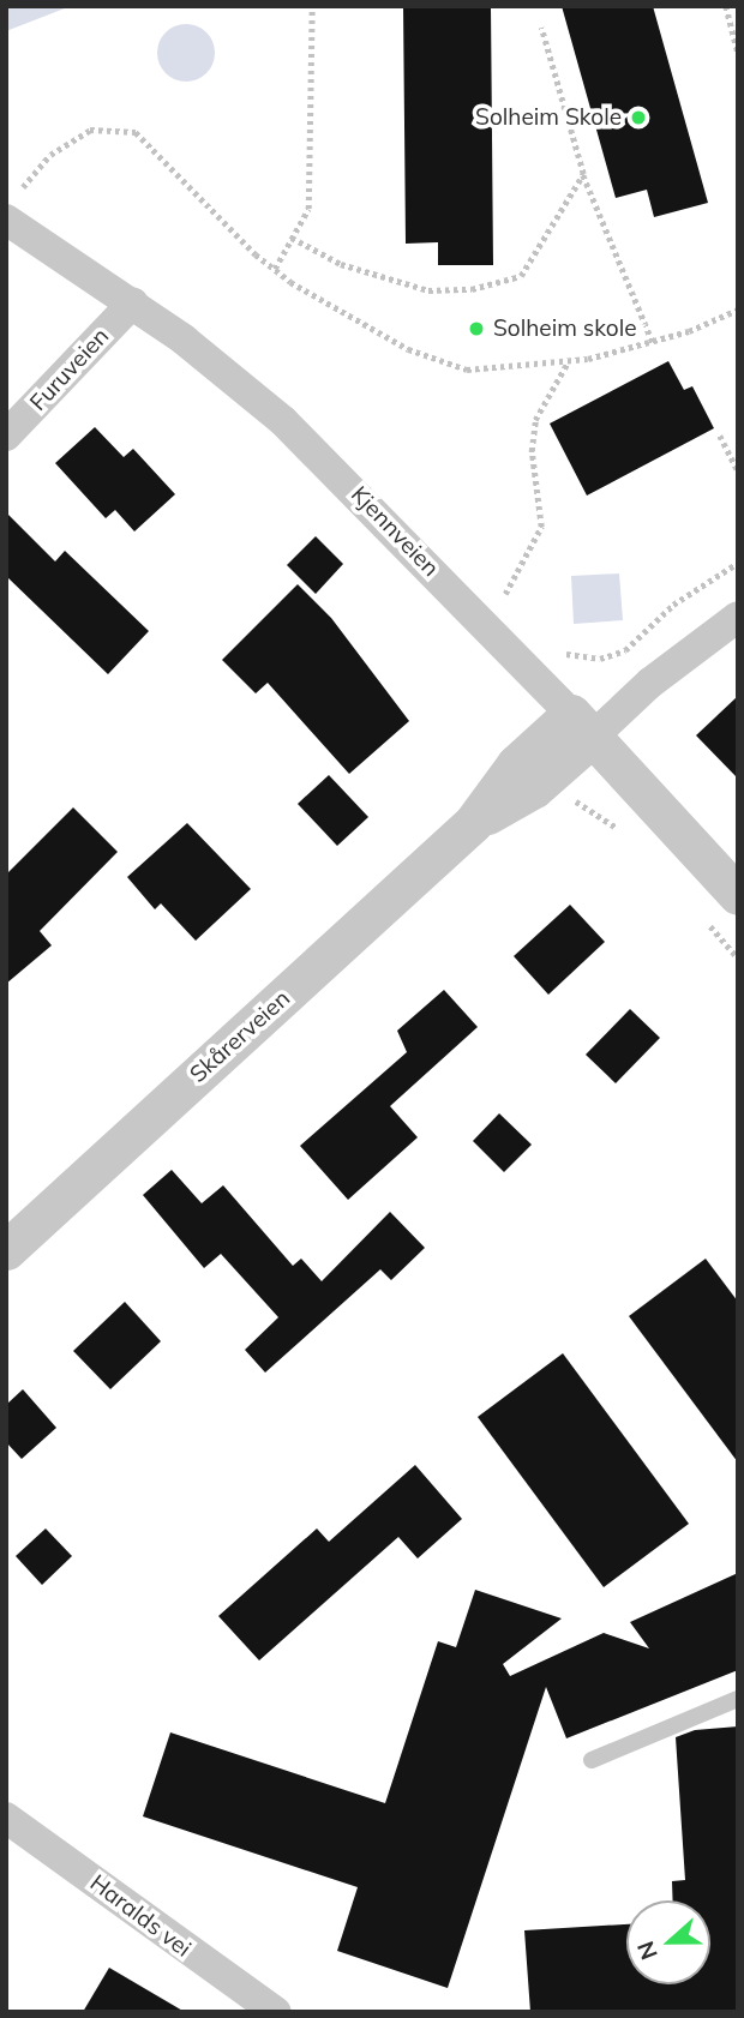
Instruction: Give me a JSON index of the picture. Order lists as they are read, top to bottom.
{
  "streets": {
    "street": [
      "Furuveien",
      "Kjennveien",
      "Skårerveien",
      "Haralds vei"
    ]
  },
  "crossings": [
    ["Furuveien", "Kjennveien"],
    ["Kjennveien", "Skårerveien"]
  ],
  "places": ["Solheim Skole", "Solheim skole"],
  "north": "left"
}
